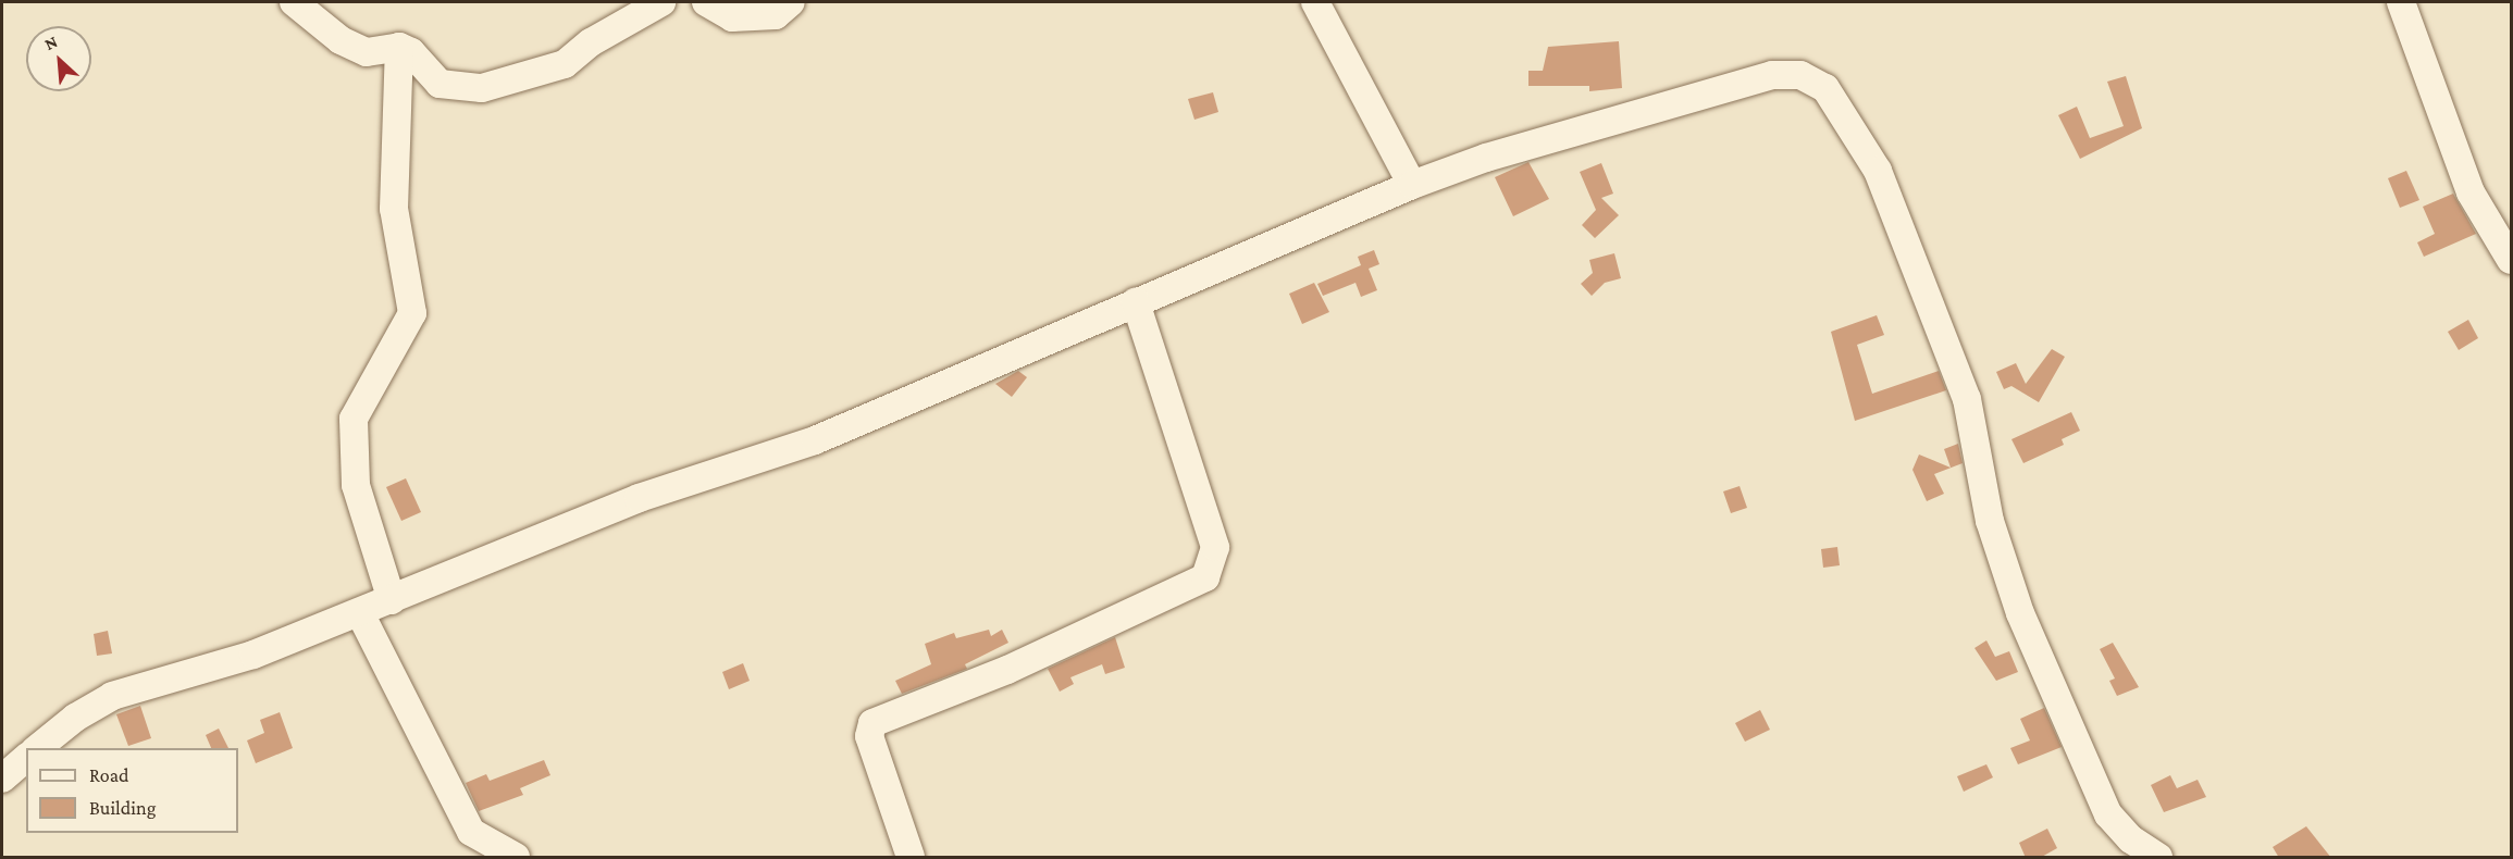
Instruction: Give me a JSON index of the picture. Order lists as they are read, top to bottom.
{
  "legend": ["Road", "Building"],
  "north": "top left"
}
